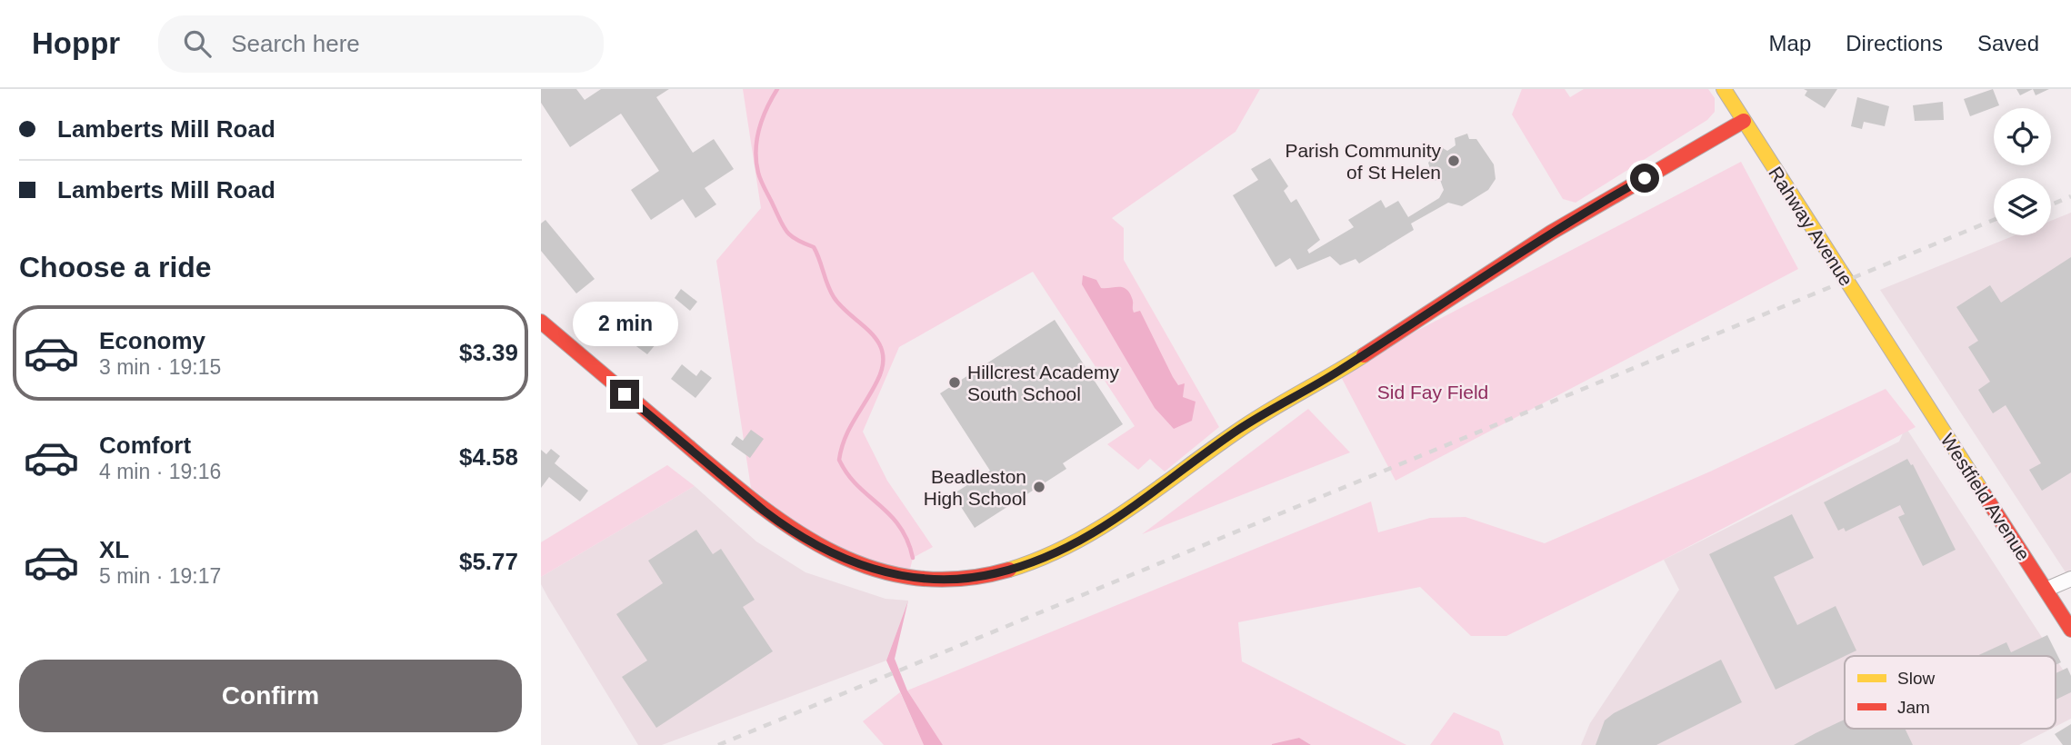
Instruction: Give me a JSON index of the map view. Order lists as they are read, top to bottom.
{
  "streets": {
    "street": ["Rahway Avenue", "Westfield Avenue"]
  },
  "crossings": [
    ["Rahway Avenue", "Westfield Avenue"]
  ],
  "parks": ["Sid Fay Field"],
  "places": ["Parish Community of St Helen", "Hillcrest Academy South School", "Beadleston High School"],
  "legend": ["Slow", "Jam"],
  "page": {
    "header": "Hoppr",
    "search": "Search here",
    "nav": ["Map", "Directions", "Saved"],
    "banner": ["Lamberts Mill Road", "Lamberts Mill Road"],
    "heading": "Choose a ride",
    "bubble": "2 min",
    "list": [
      {
        "name": "Economy",
        "note": "3 min · 19:15",
        "value": "$3.39"
      },
      {
        "name": "Comfort",
        "note": "4 min · 19:16",
        "value": "$4.58"
      },
      {
        "name": "XL",
        "note": "5 min · 19:17",
        "value": "$5.77"
      }
    ],
    "buttons": "Confirm"
  }
}
